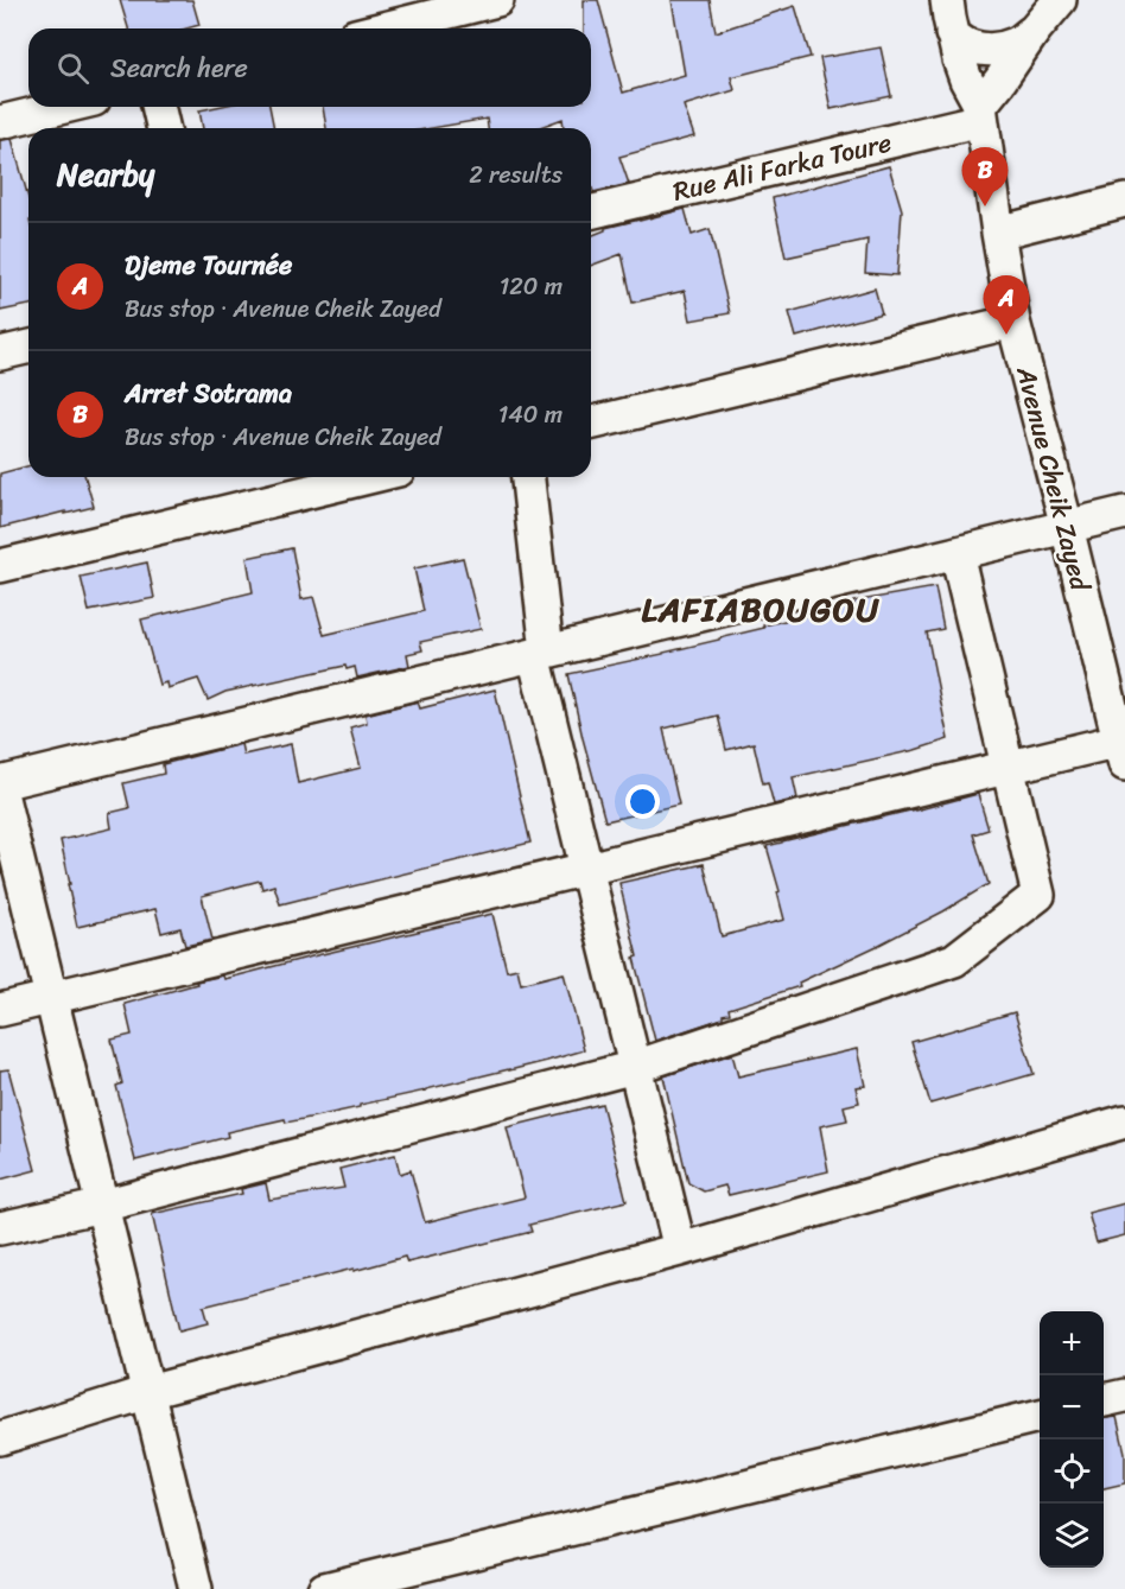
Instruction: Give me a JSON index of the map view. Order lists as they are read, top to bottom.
{
  "streets": {
    "street": ["Rue Ali Farka Toure", "Avenue Cheik Zayed"]
  },
  "crossings": [
    ["Rue Ali Farka Toure", "Avenue Cheik Zayed"]
  ],
  "districts": ["LAFIABOUGOU"],
  "page": {
    "search": "Search here",
    "heading": ["Nearby", "2 results"],
    "pins": ["B", "A"],
    "list": [
      {
        "mark": "A",
        "name": "Djeme Tournée",
        "note": "Bus stop · Avenue Cheik Zayed",
        "value": "120 m"
      },
      {
        "mark": "B",
        "name": "Arret Sotrama",
        "note": "Bus stop · Avenue Cheik Zayed",
        "value": "140 m"
      }
    ],
    "map_buttons": ["+", "−"]
  }
}
